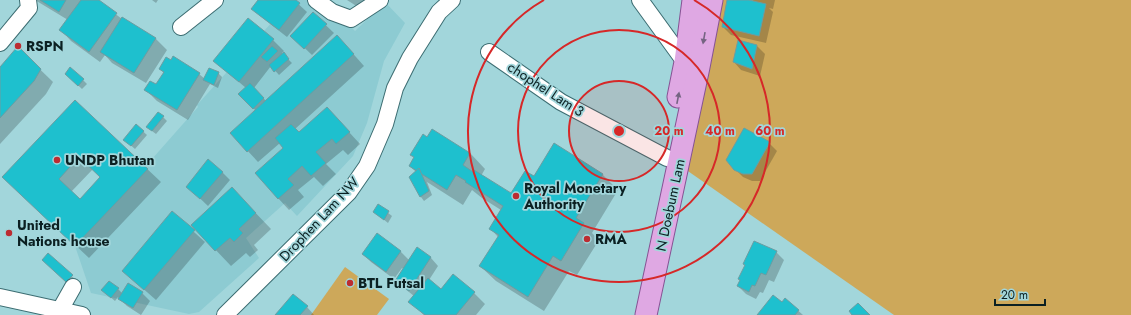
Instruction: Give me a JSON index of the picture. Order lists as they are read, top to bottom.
{
  "streets": {
    "main road": ["N Doebum Lam"],
    "street": ["chophel Lam 3", "Drophen Lam NW"]
  },
  "crossings": [
    ["chophel Lam 3", "N Doebum Lam"]
  ],
  "places": [
    "RSPN",
    "UNDP Bhutan",
    "Royal Monetary Authority",
    "United Nations house",
    "RMA",
    "BTL Futsal"
  ],
  "scale_bar": "20 m",
  "rings": ["20 m", "40 m", "60 m"]
}
